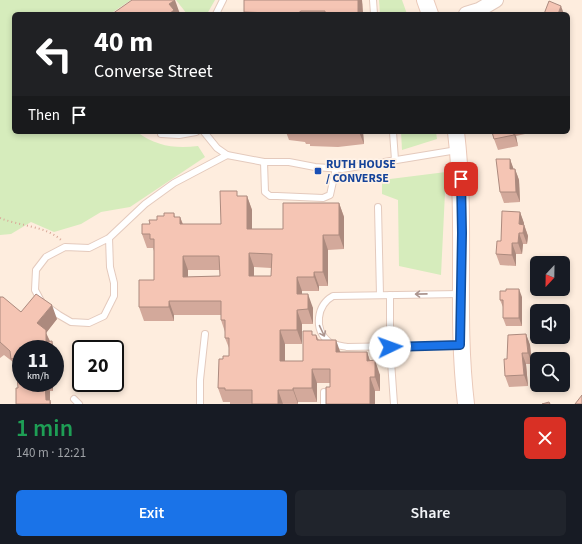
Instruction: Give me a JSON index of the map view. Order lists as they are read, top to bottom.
{
  "places": {
    "transit": ["RUTH HOUSE / CONVERSE"]
  },
  "north": "bottom",
  "page": {
    "turn": ["40 m", "Converse Street"],
    "then": "Then",
    "speed": "11 km/h",
    "limit": "20",
    "heading": ["1 min", "140 m · 12:21"],
    "buttons": ["Exit", "Share"]
  }
}
